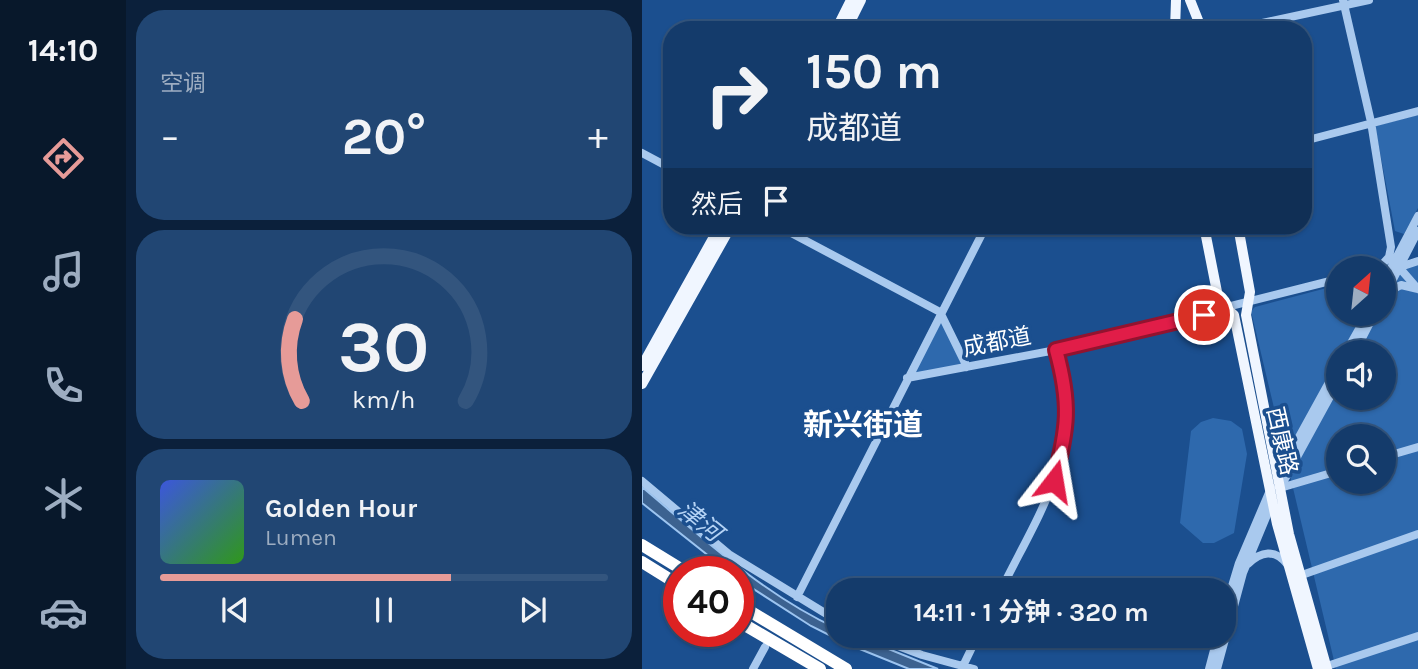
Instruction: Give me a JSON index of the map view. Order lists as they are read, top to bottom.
{
  "streets": {
    "main road": ["西康路"],
    "street": ["成都道"]
  },
  "crossings": [
    ["成都道", "西康路"]
  ],
  "districts": ["新兴街道"],
  "water": ["津河"],
  "north": "top right",
  "page": {
    "tabs": "14:10",
    "tile": "空调",
    "turn": ["150 m", "成都道"],
    "heat": ["−", "20°", "+"],
    "then": "然后",
    "song": ["Golden Hour", "Lumen"],
    "limit": "40",
    "trip": "14:11 · 1 分钟 · 320 m",
    "gauge": ["30", "km/h"]
  }
}
